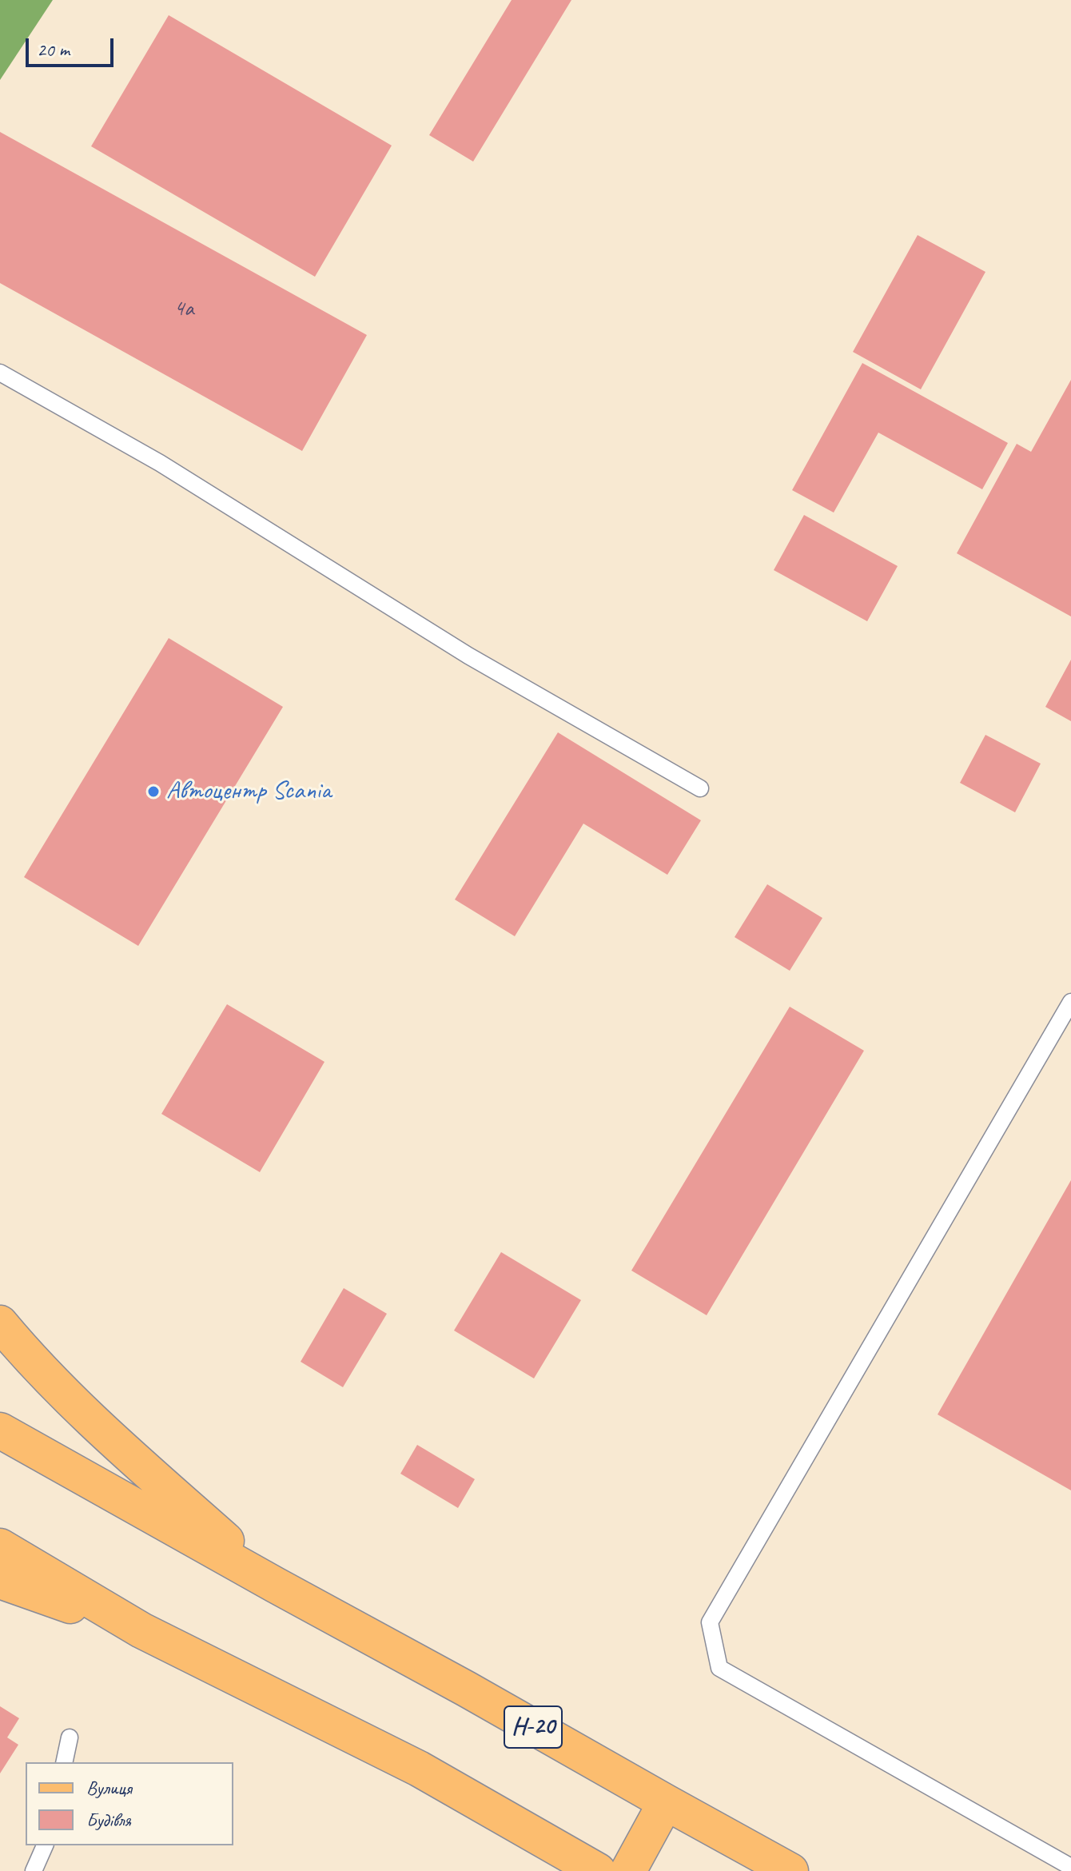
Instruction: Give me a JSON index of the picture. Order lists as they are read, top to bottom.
{
  "streets": {
    "main road": ["Н-20"]
  },
  "places": ["Автоцентр Scania"],
  "house_numbers": ["4а"],
  "legend": ["Вулиця", "Будівля"],
  "scale_bar": "20 m"
}
